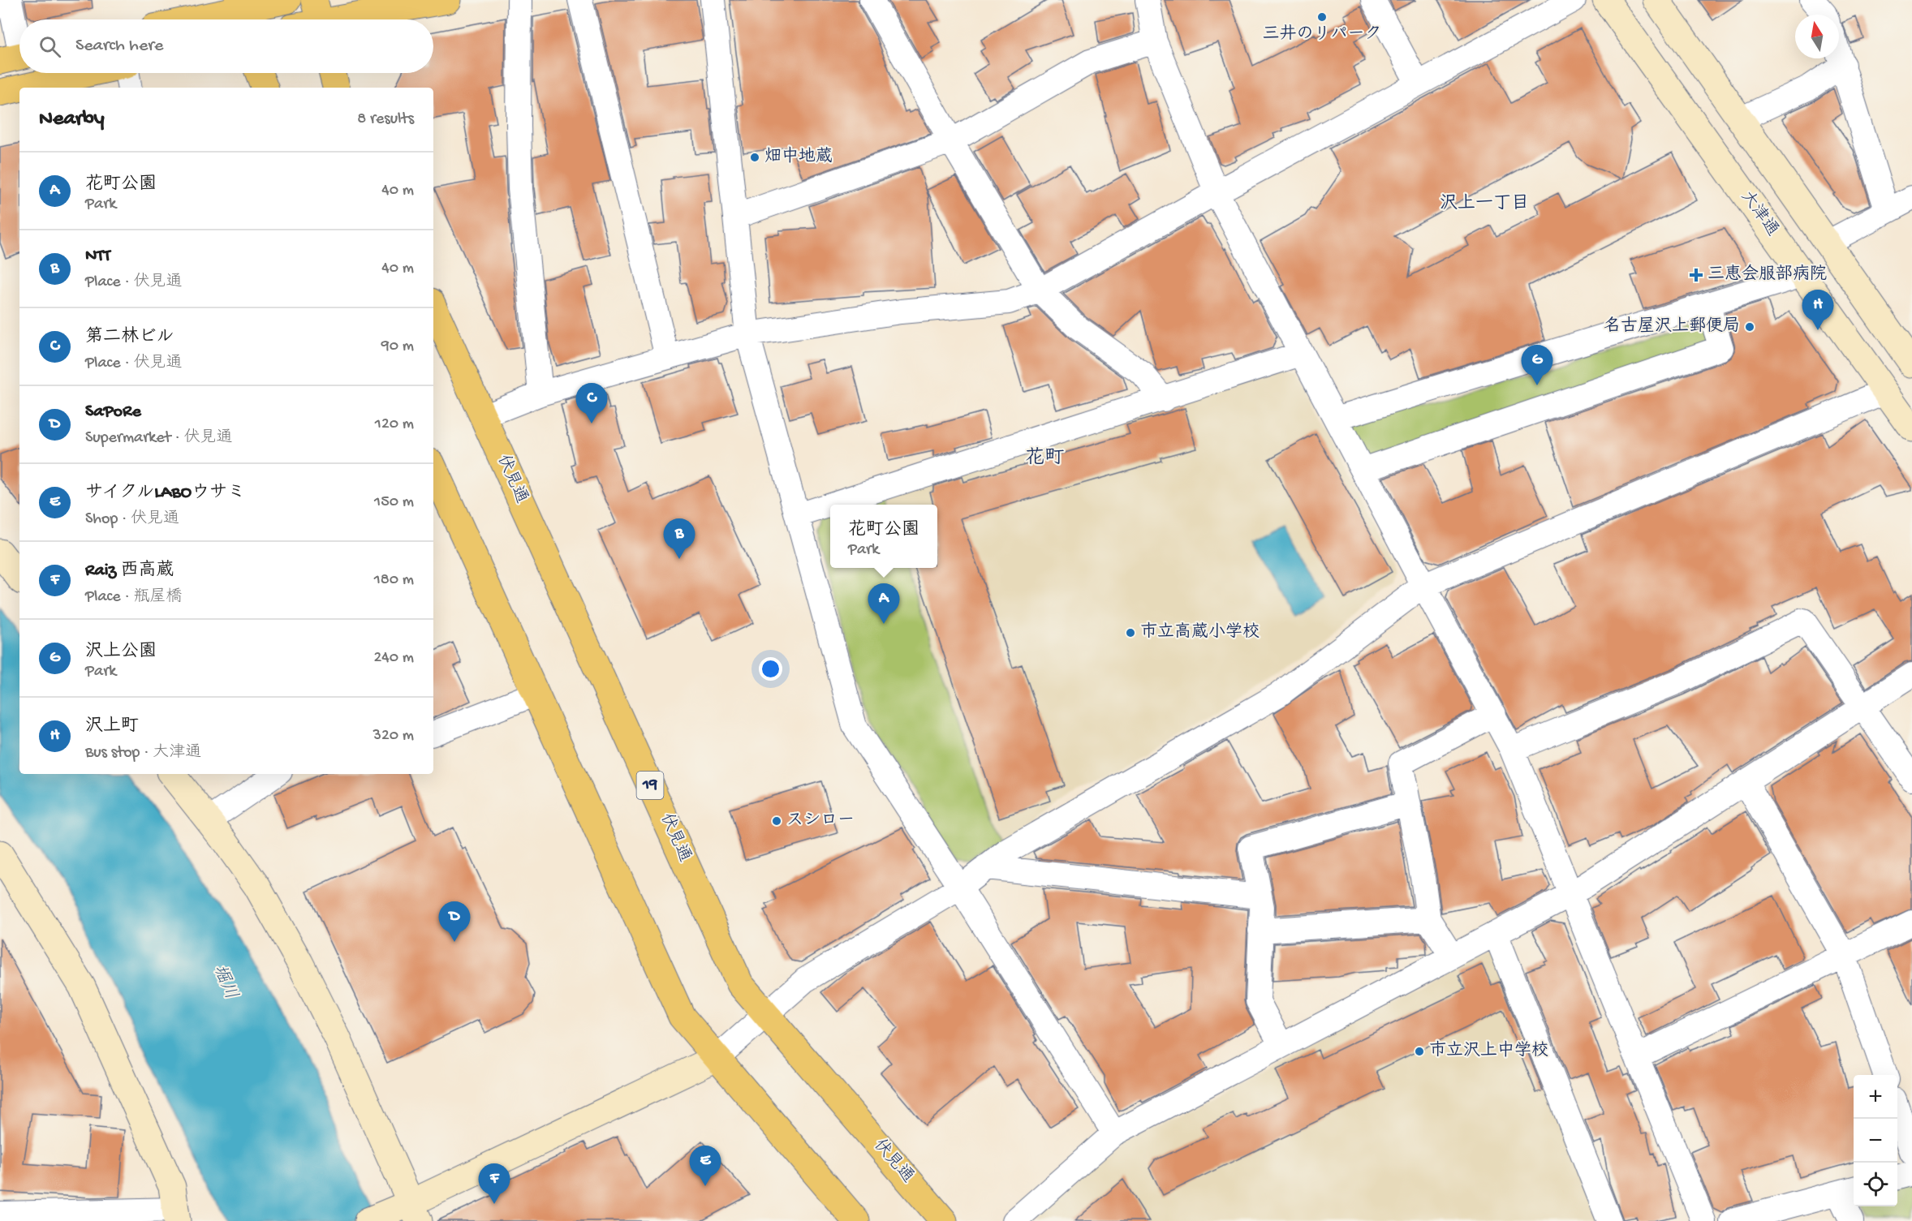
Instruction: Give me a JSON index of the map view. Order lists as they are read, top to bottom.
{
  "streets": {
    "main road": ["伏見通", "19"],
    "street": ["大津通"]
  },
  "districts": ["沢上一丁目", "花町"],
  "water": ["堀川"],
  "places": {
    "other": [
      "三井のリパーク",
      "畑中地蔵",
      "名古屋沢上郵便局",
      "市立高蔵小学校",
      "スシロー",
      "市立沢上中学校"
    ],
    "health": ["三恵会服部病院"]
  },
  "north": "top",
  "page": {
    "search": "Search here",
    "heading": ["Nearby", "8 results"],
    "list": [
      {
        "mark": "A",
        "name": "花町公園",
        "note": "Park",
        "value": "40 m"
      },
      {
        "mark": "B",
        "name": "NTT",
        "note": "Place · 伏見通",
        "value": "40 m"
      },
      {
        "mark": "C",
        "name": "第二林ビル",
        "note": "Place · 伏見通",
        "value": "90 m"
      },
      {
        "mark": "D",
        "name": "SaPoRe",
        "note": "Supermarket · 伏見通",
        "value": "120 m"
      },
      {
        "mark": "E",
        "name": "サイクルLABOウサミ",
        "note": "Shop · 伏見通",
        "value": "150 m"
      },
      {
        "mark": "F",
        "name": "Raiz 西高蔵",
        "note": "Place · 瓶屋橋",
        "value": "180 m"
      },
      {
        "mark": "G",
        "name": "沢上公園",
        "note": "Park",
        "value": "240 m"
      },
      {
        "mark": "H",
        "name": "沢上町",
        "note": "Bus stop · 大津通",
        "value": "320 m"
      }
    ],
    "pins": [
      "H",
      "G",
      "C",
      "B",
      "A",
      "D",
      "E",
      "F"
    ],
    "popup": ["花町公園", "Park"],
    "map_buttons": ["+", "−"]
  }
}
